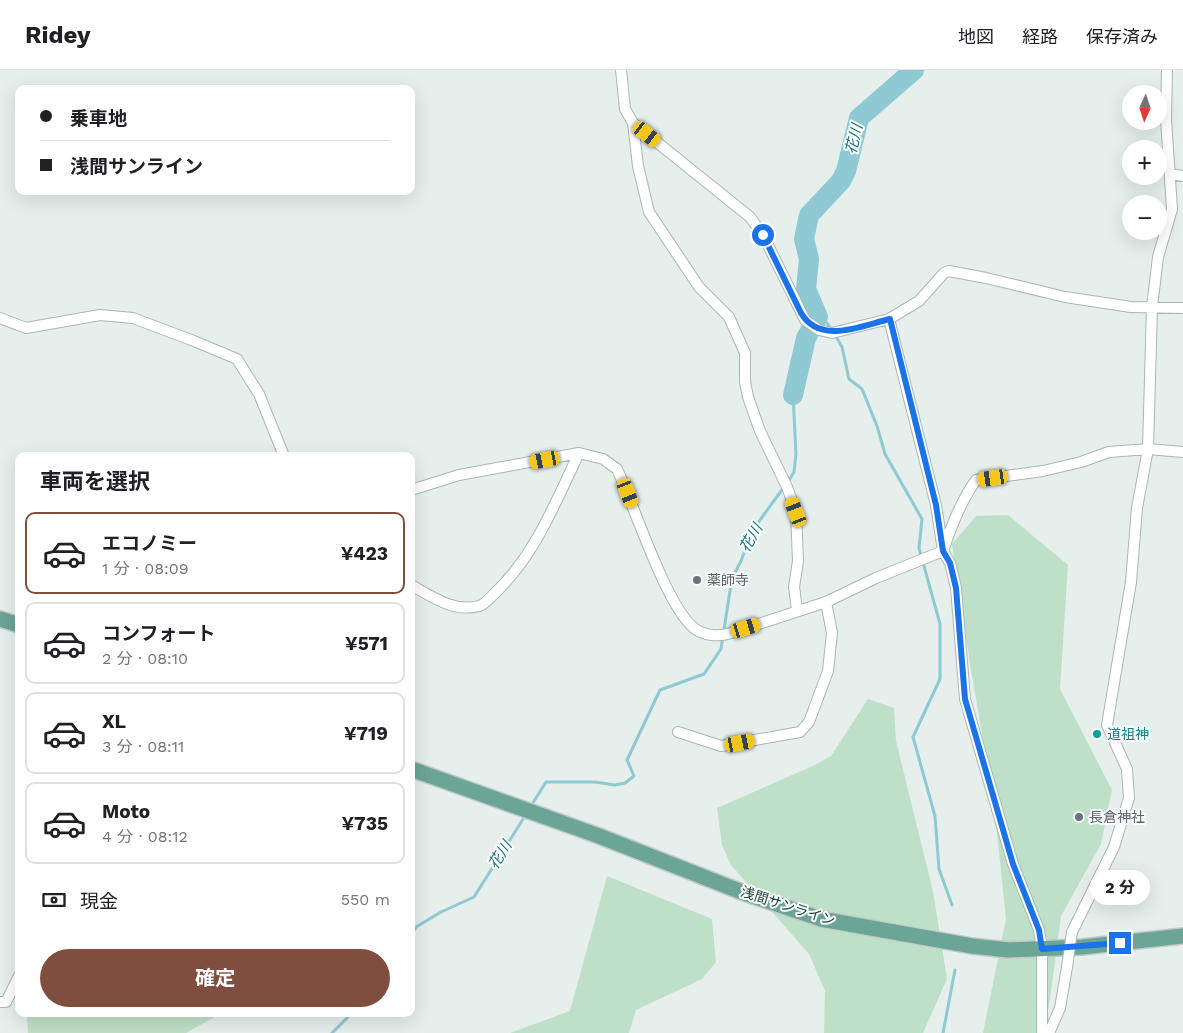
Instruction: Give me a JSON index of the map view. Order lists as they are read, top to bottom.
{
  "streets": {
    "main road": ["浅間サンライン"]
  },
  "water": ["花川"],
  "places": ["薬師寺", "道祖神", "長倉神社"],
  "north": "bottom",
  "page": {
    "header": "Ridey",
    "nav": ["地図", "経路", "保存済み"],
    "map_buttons": ["+", "−"],
    "banner": ["乗車地", "浅間サンライン"],
    "heading": "車両を選択",
    "list": [
      {
        "name": "エコノミー",
        "note": "1 分 · 08:09",
        "value": "¥423"
      },
      {
        "name": "コンフォート",
        "note": "2 分 · 08:10",
        "value": "¥571"
      },
      {
        "name": "XL",
        "note": "3 分 · 08:11",
        "value": "¥719"
      },
      {
        "name": "Moto",
        "note": "4 分 · 08:12",
        "value": "¥735"
      }
    ],
    "bubble": "2 分",
    "pay": ["現金", "550 m"],
    "buttons": "確定"
  }
}
